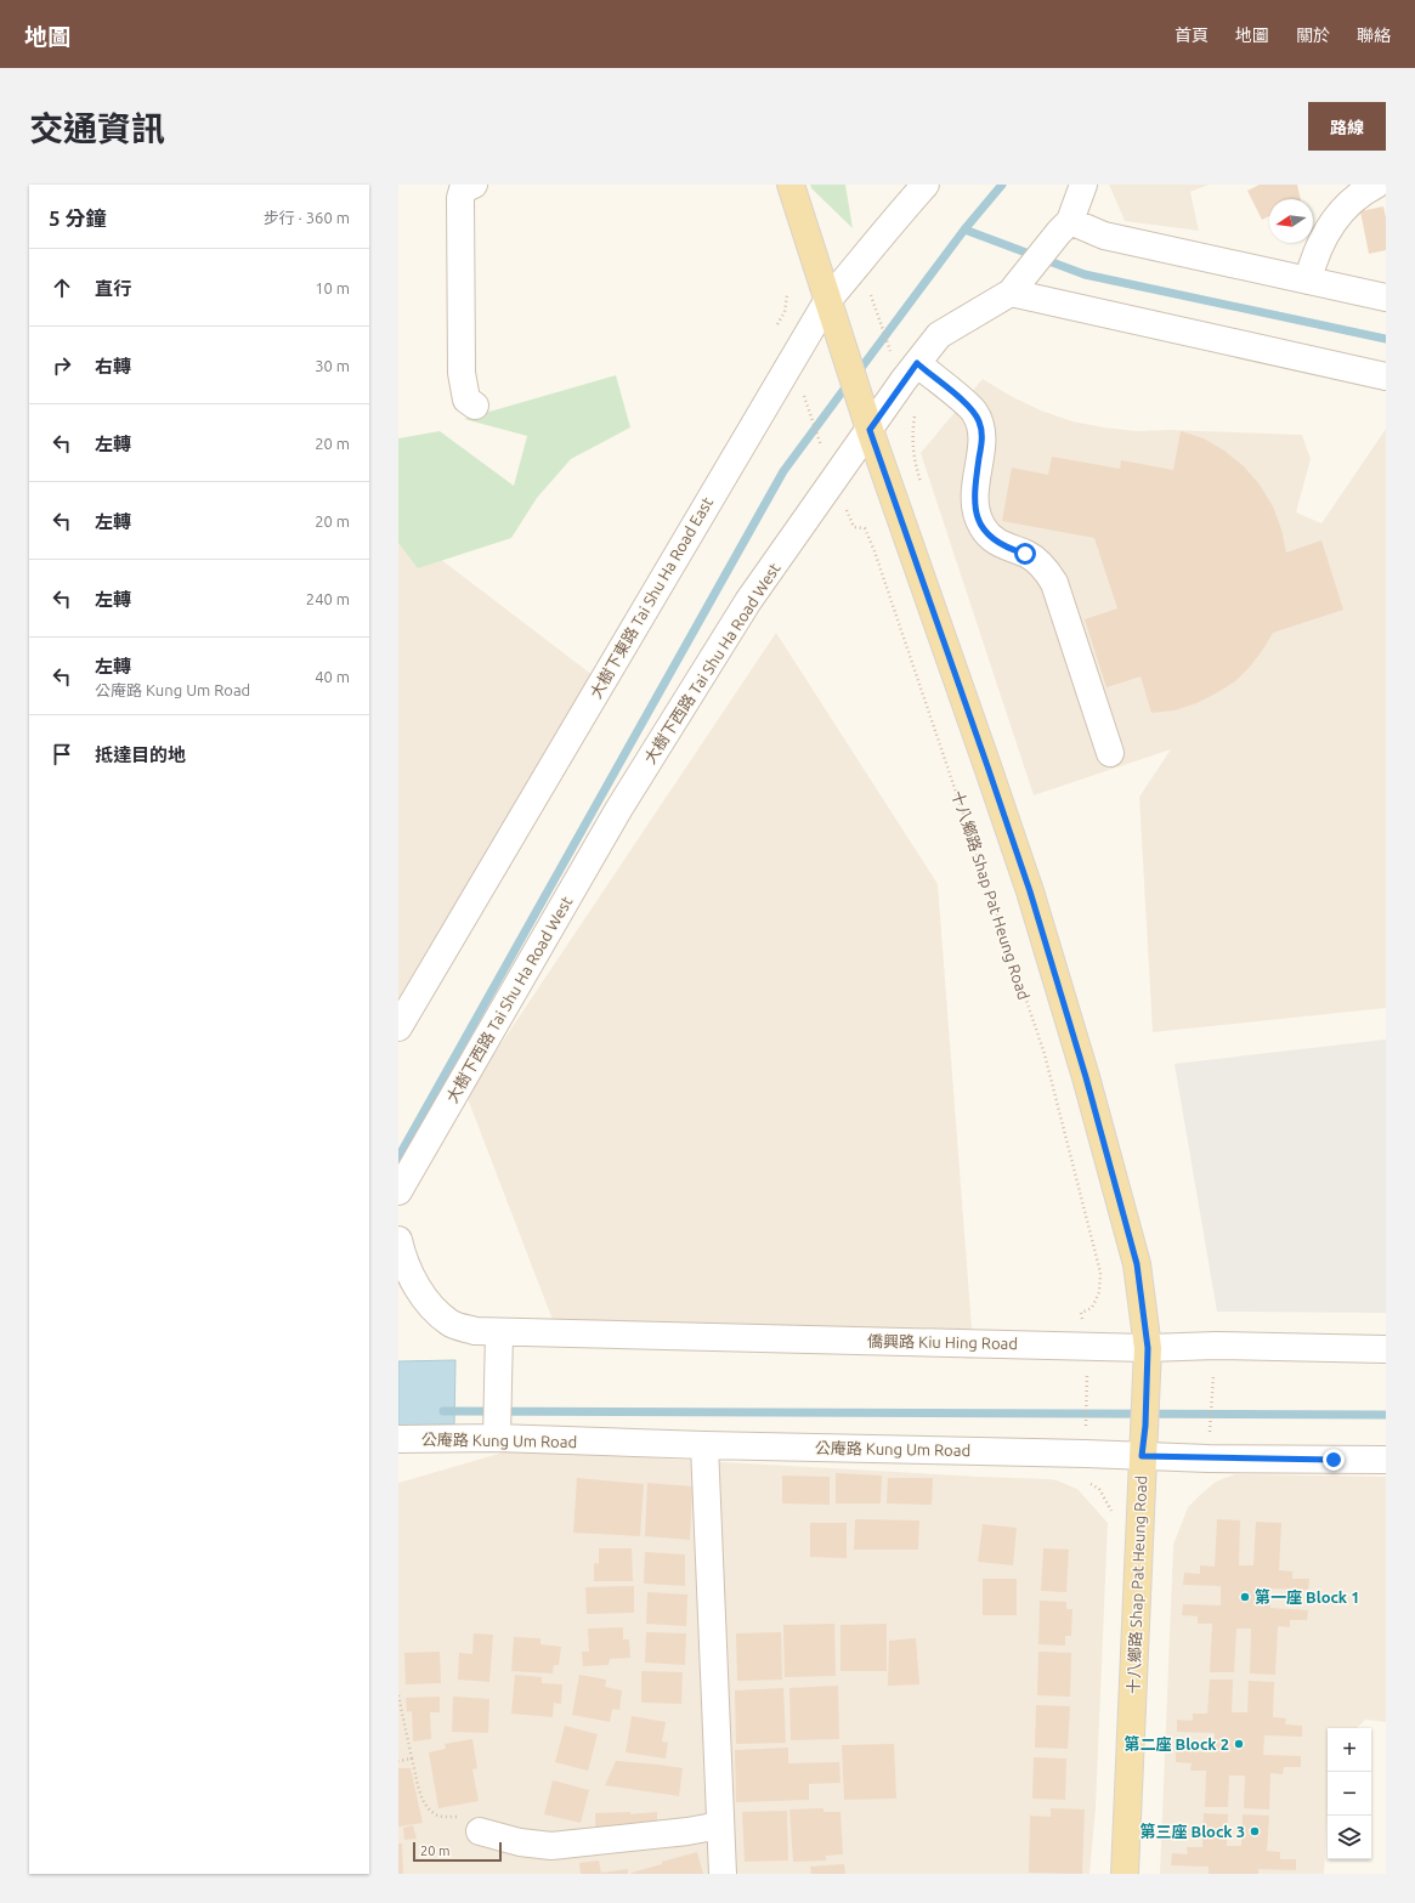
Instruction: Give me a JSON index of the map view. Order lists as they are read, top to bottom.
{
  "streets": {
    "main road": ["十八鄉路 Shap Pat Heung Road"],
    "street": [
      "大樹下東路 Tai Shu Ha Road East",
      "大樹下西路 Tai Shu Ha Road West",
      "僑興路 Kiu Hing Road",
      "公庵路 Kung Um Road"
    ]
  },
  "crossings": [
    ["大樹下東路 Tai Shu Ha Road East", "十八鄉路 Shap Pat Heung Road"],
    ["大樹下西路 Tai Shu Ha Road West", "十八鄉路 Shap Pat Heung Road"],
    ["十八鄉路 Shap Pat Heung Road", "僑興路 Kiu Hing Road"],
    ["十八鄉路 Shap Pat Heung Road", "公庵路 Kung Um Road"]
  ],
  "places": ["第一座 Block 1", "第二座 Block 2", "第三座 Block 3"],
  "scale_bar": "20 m",
  "north": "left",
  "page": {
    "header": "地圖",
    "nav": [
      "首頁",
      "地圖",
      "關於",
      "聯絡"
    ],
    "title": "交通資訊",
    "buttons": "路線",
    "heading": ["5 分鐘", "步行 · 360 m"],
    "list": [
      ["直行", "10 m"],
      ["右轉", "30 m"],
      ["左轉", "20 m"],
      ["左轉", "20 m"],
      ["左轉", "240 m"],
      ["左轉", "公庵路 Kung Um Road", "40 m"],
      "抵達目的地"
    ],
    "map_buttons": ["+", "−"],
    "scale": "20 m"
  }
}
